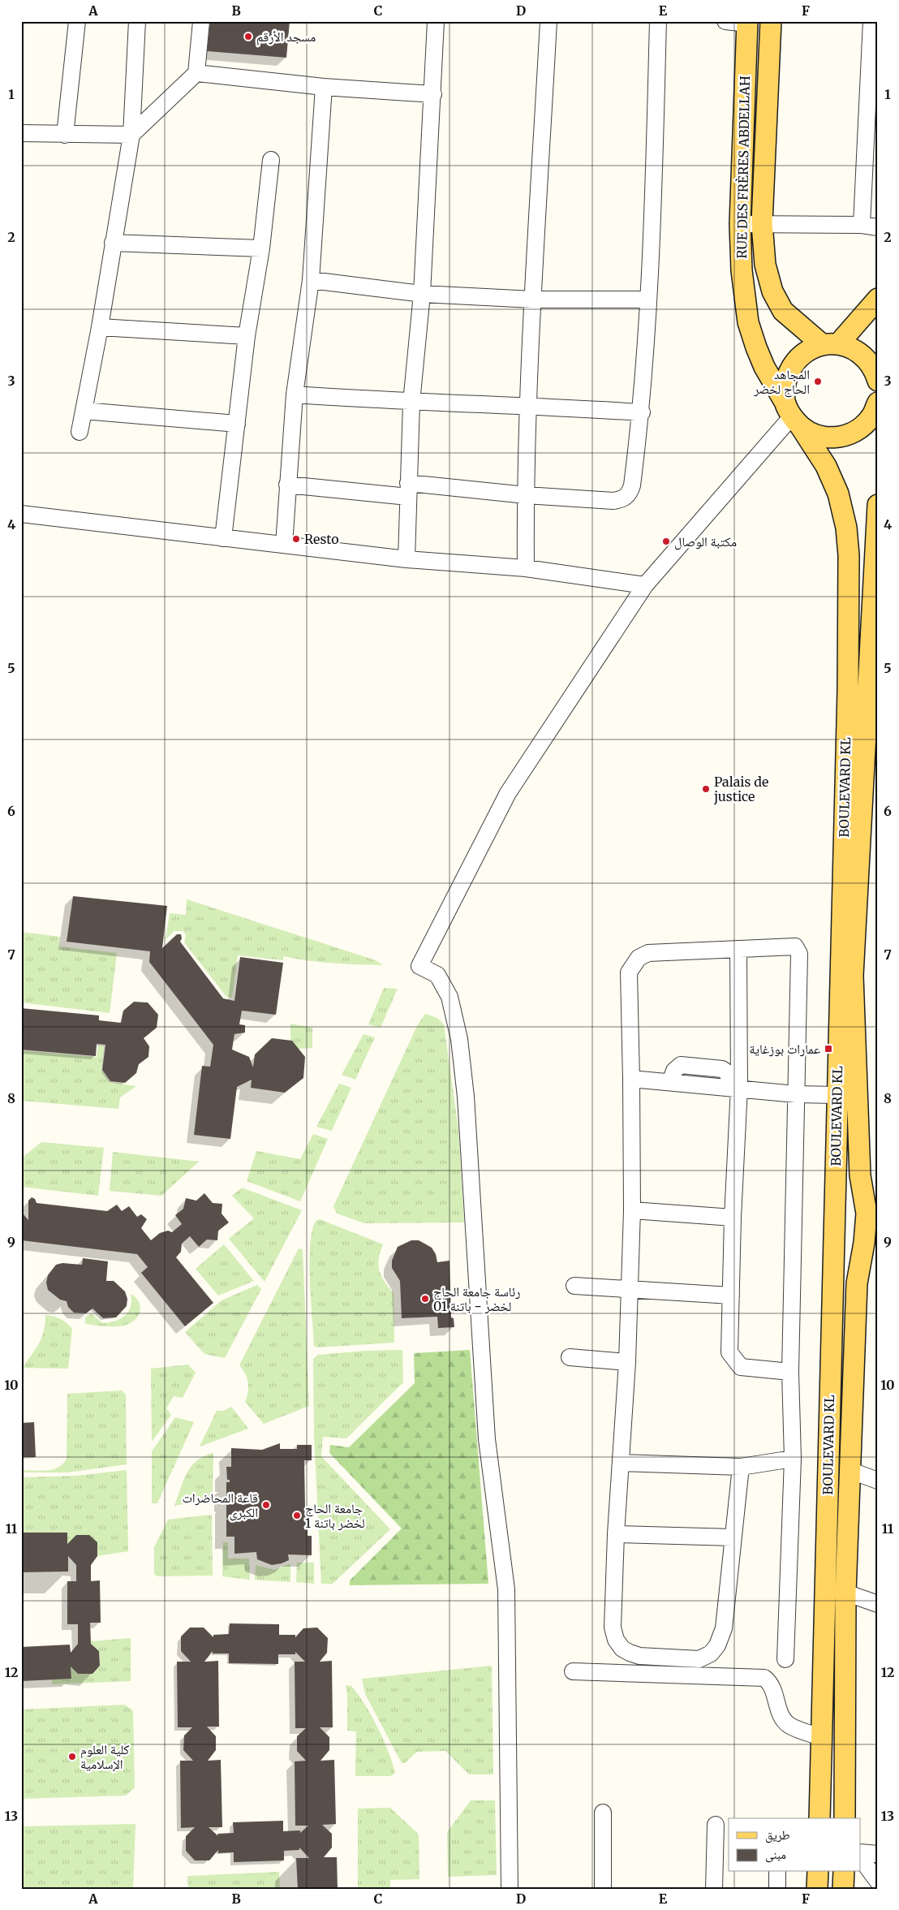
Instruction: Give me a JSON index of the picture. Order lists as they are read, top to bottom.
{
  "streets": {
    "main road": ["RUE DES FRÈRES ABDELLAH", "BOULEVARD KL"]
  },
  "crossings": [
    ["RUE DES FRÈRES ABDELLAH", "BOULEVARD KL"]
  ],
  "places": {
    "other": [
      "مسجد الأرقم",
      "المجاهد الحاج لخضر",
      "Resto",
      "مكتبة الوصال",
      "Palais de justice",
      "رئاسة جامعة الحاج لخضر - باتنة 01",
      "قاعة المحاضرات الكبرى",
      "جامعة الحاج لخضر باتنة 1",
      "كلية العلوم الإسلامية"
    ],
    "transit": ["عمارات بوزغاية"]
  },
  "legend": ["طريق", "مبنى"],
  "grid": {
    "columns": [
      "A",
      "B",
      "C",
      "D",
      "E",
      "F"
    ],
    "rows": [
      "1",
      "2",
      "3",
      "4",
      "5",
      "6",
      "7",
      "8",
      "9",
      "10",
      "11",
      "12",
      "13"
    ]
  }
}
